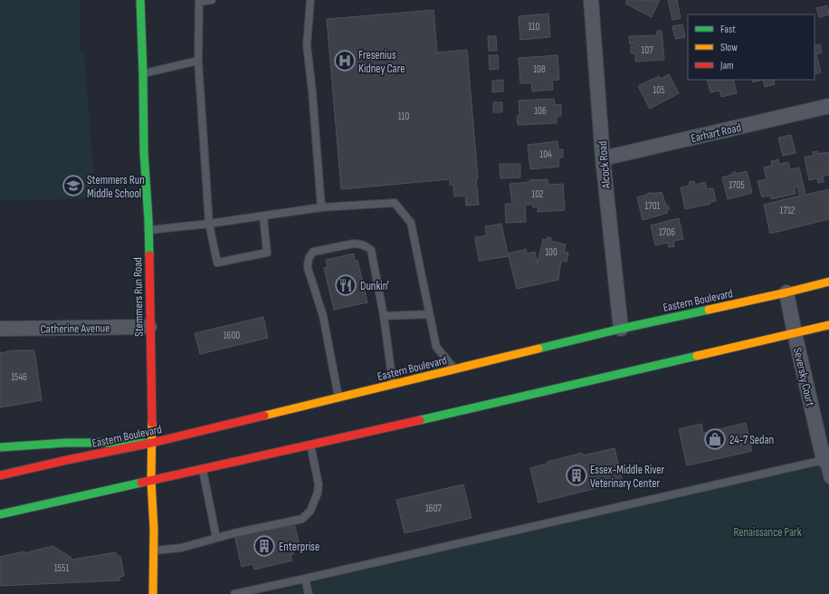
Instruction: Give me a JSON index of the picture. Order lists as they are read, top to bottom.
{
  "streets": {
    "main road": ["Stemmers Run Road", "Eastern Boulevard"],
    "street": [
      "Earhart Road",
      "Alcock Road",
      "Catherine Avenue",
      "Seversky Court"
    ]
  },
  "crossings": [
    ["Earhart Road", "Alcock Road"],
    ["Alcock Road", "Eastern Boulevard"],
    ["Stemmers Run Road", "Eastern Boulevard"],
    ["Stemmers Run Road", "Catherine Avenue"],
    ["Eastern Boulevard", "Seversky Court"]
  ],
  "parks": ["Renaissance Park"],
  "places": {
    "hospital": ["Fresenius Kidney Care"],
    "school or university": ["Stemmers Run Middle School"],
    "restaurant": ["Dunkin'"],
    "shop": ["24-7 Sedan"],
    "building": ["Essex-Middle River Veterinary Center", "Enterprise"]
  },
  "house_numbers": [
    "110",
    "107",
    "108",
    "105",
    "106",
    "110",
    "104",
    "1705",
    "102",
    "1701",
    "1712",
    "1706",
    "100",
    "1600",
    "1546",
    "1607",
    "1551"
  ],
  "legend": ["Fast", "Slow", "Jam"]
}
